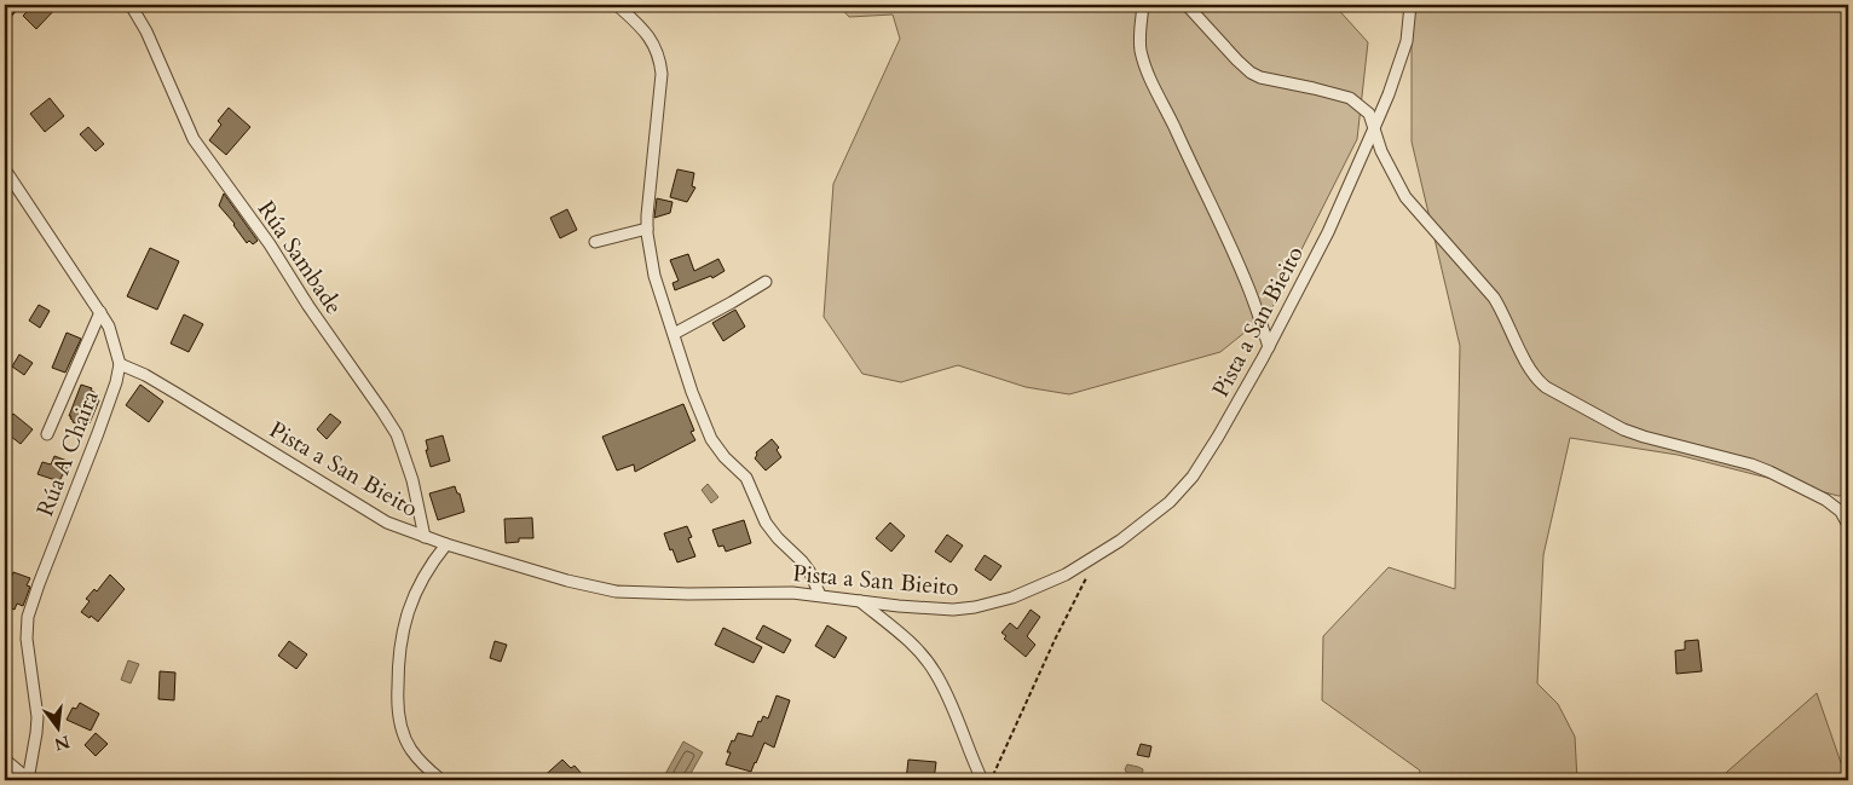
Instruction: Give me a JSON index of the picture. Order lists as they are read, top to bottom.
{
  "streets": {
    "street": ["Rúa Sambade", "Pista a San Bieito", "Rúa A Chaira"]
  },
  "crossings": [
    ["Rúa Sambade", "Pista a San Bieito"],
    ["Pista a San Bieito", "Rúa A Chaira"]
  ],
  "north": "bottom"
}
